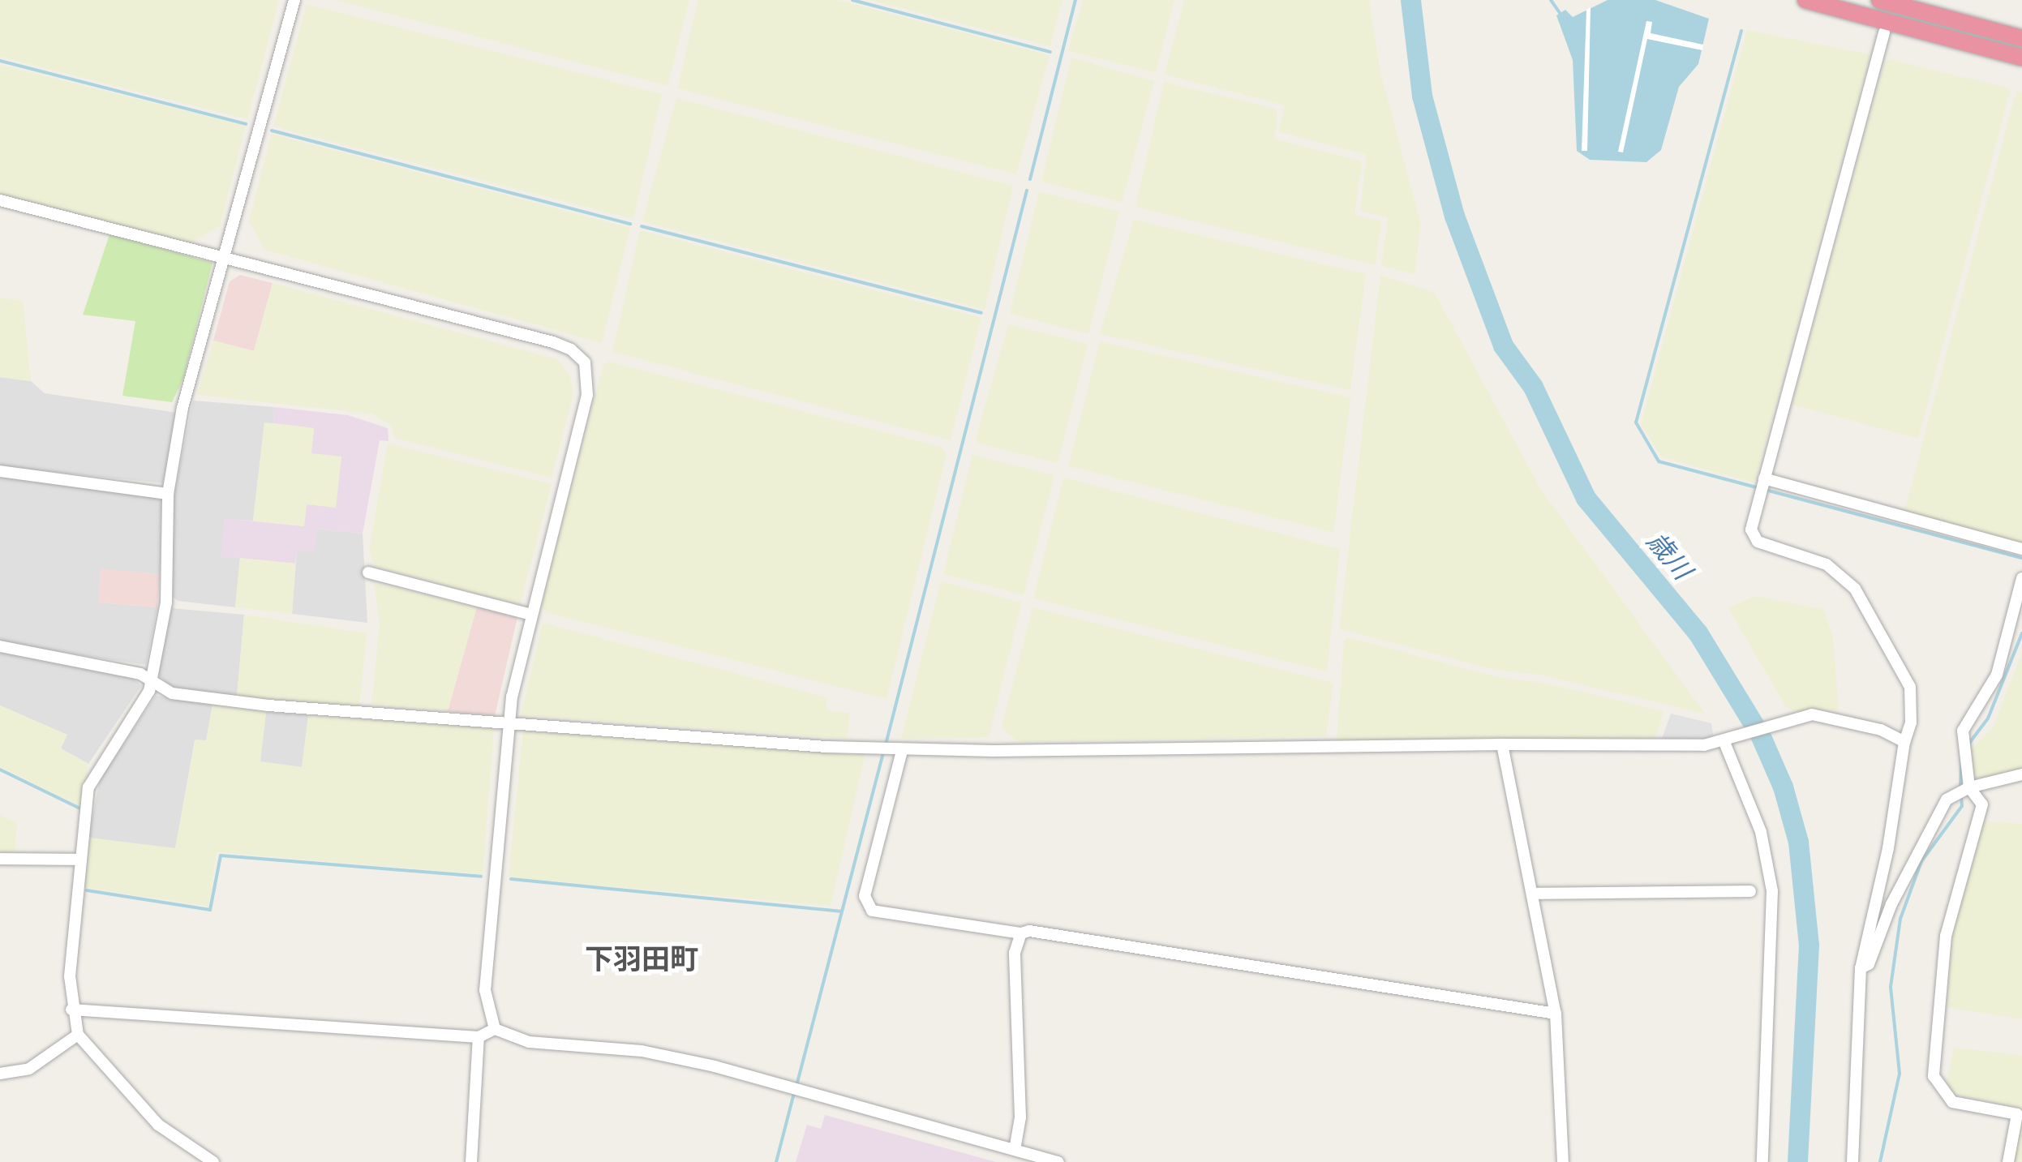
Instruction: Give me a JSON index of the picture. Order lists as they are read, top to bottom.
{
  "districts": ["下羽田町"],
  "water": ["歳川"]
}
